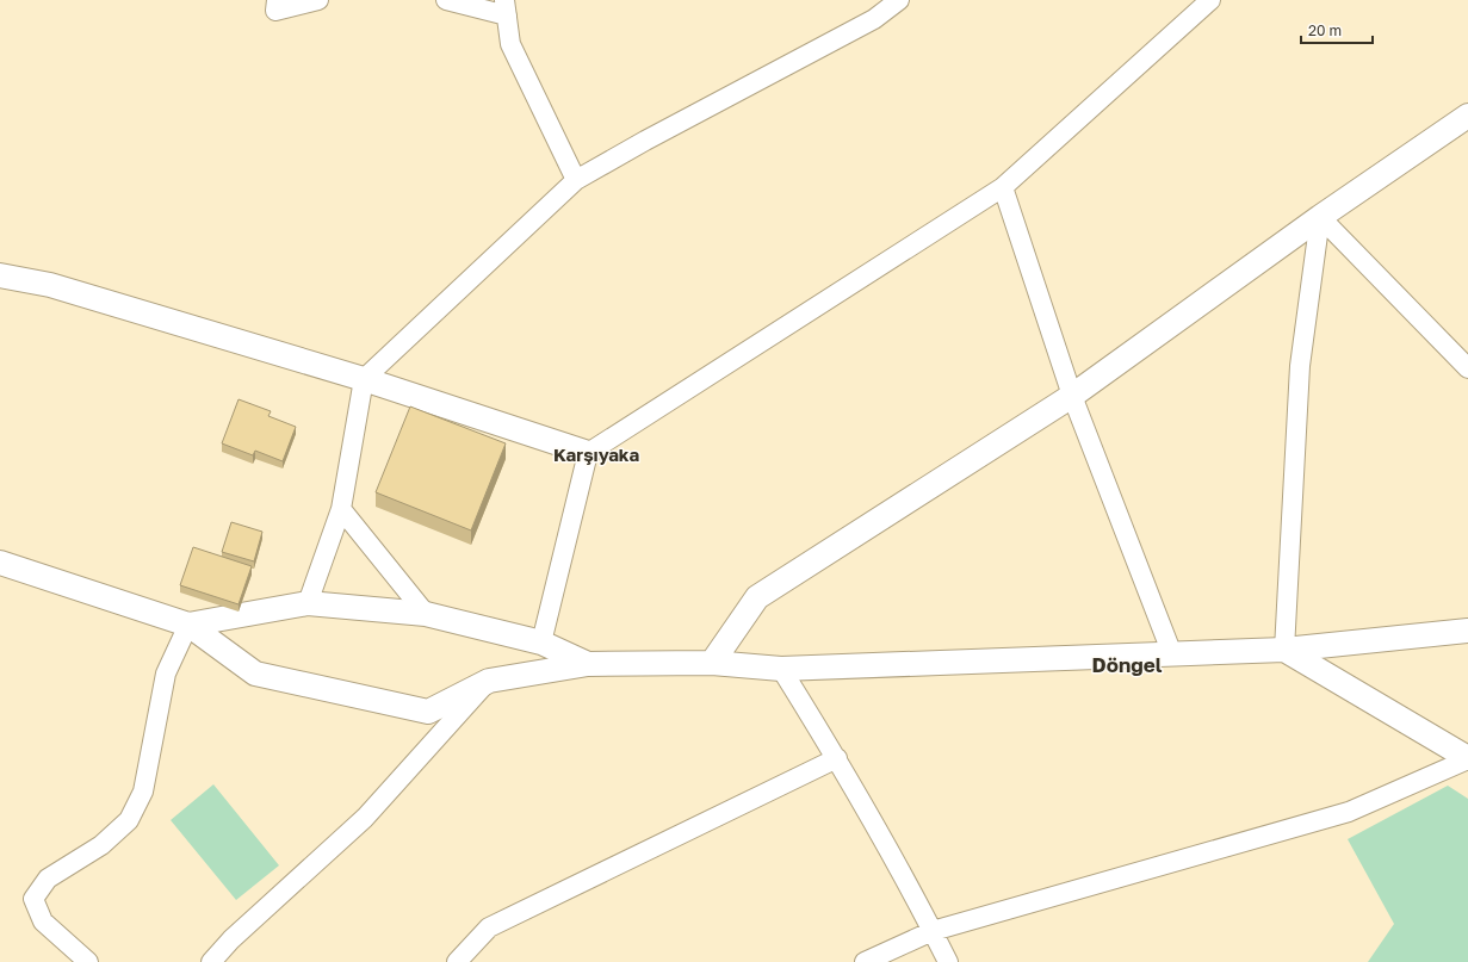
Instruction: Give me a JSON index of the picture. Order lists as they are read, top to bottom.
{
  "districts": ["Karşıyaka", "Döngel"],
  "scale_bar": "20 m"
}
